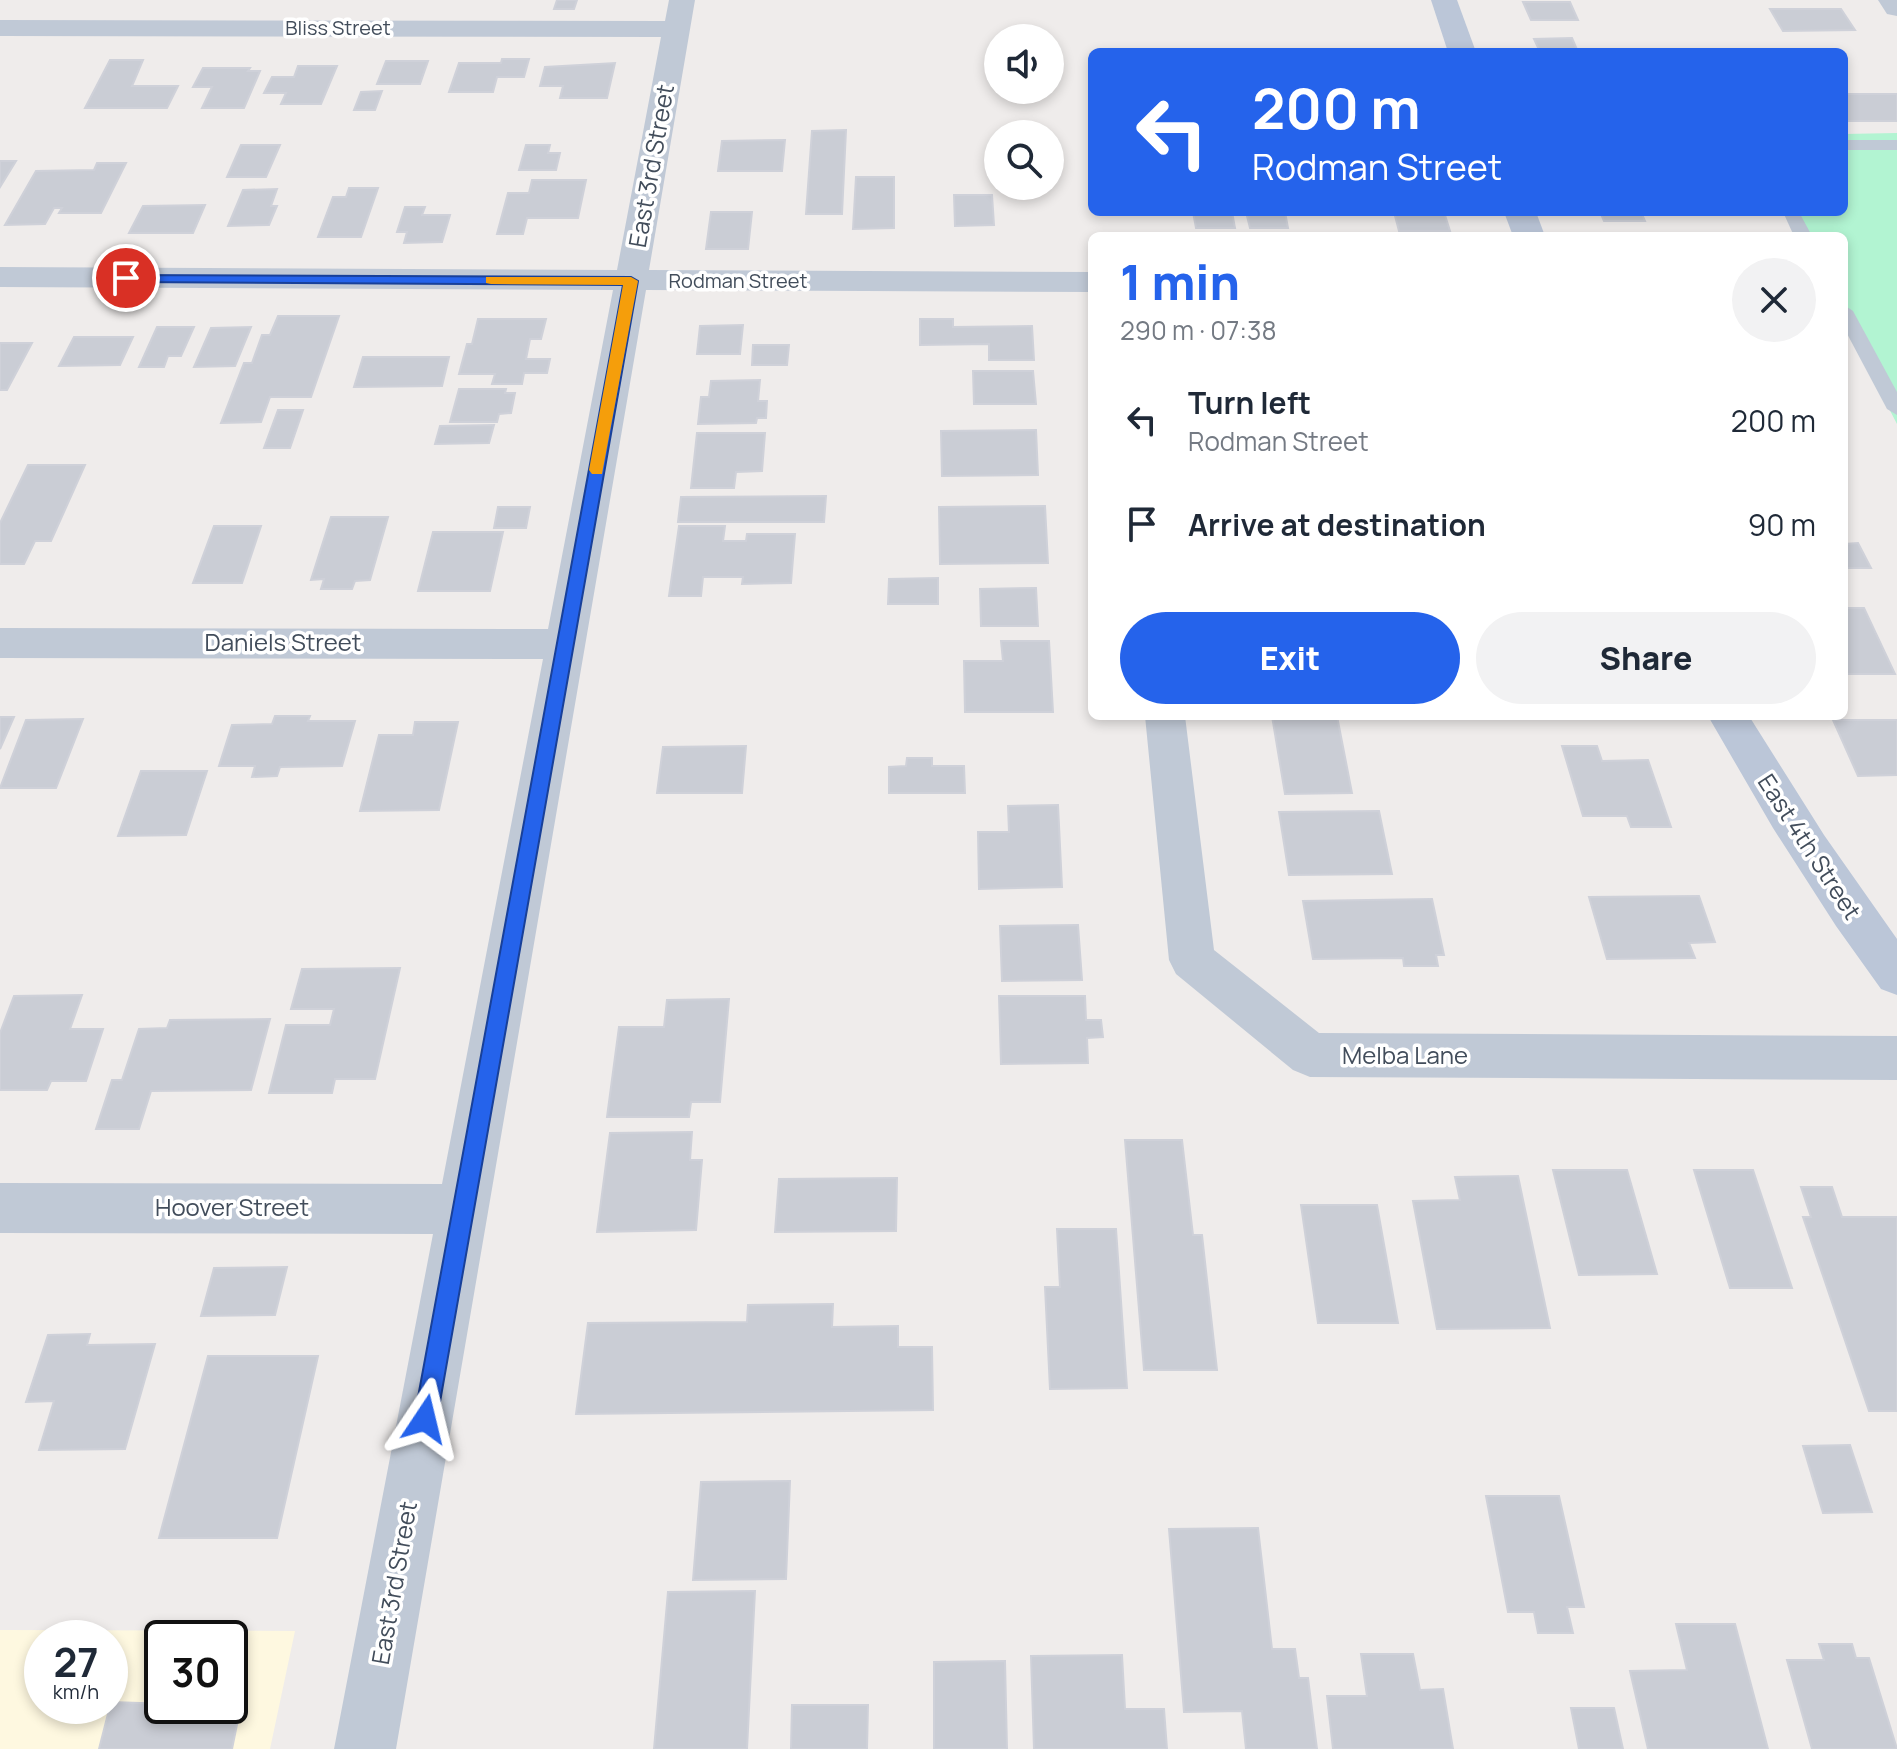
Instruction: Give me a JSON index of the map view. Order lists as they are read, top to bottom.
{
  "streets": {
    "street": [
      "Bliss Street",
      "East 3rd Street",
      "Rodman Street",
      "Daniels Street",
      "East 4th Street",
      "Melba Lane",
      "Hoover Street"
    ]
  },
  "crossings": [
    ["Bliss Street", "East 3rd Street"],
    ["East 3rd Street", "Rodman Street"],
    ["East 3rd Street", "Daniels Street"],
    ["East 3rd Street", "Hoover Street"]
  ],
  "page": {
    "turn": ["200 m", "Rodman Street"],
    "heading": ["1 min", "290 m · 07:38"],
    "list": [
      {
        "name": "Turn left",
        "note": "Rodman Street",
        "value": "200 m"
      },
      {
        "name": "Arrive at destination",
        "value": "90 m"
      }
    ],
    "buttons": ["Exit", "Share"],
    "speed": "27 km/h",
    "limit": "30"
  }
}
